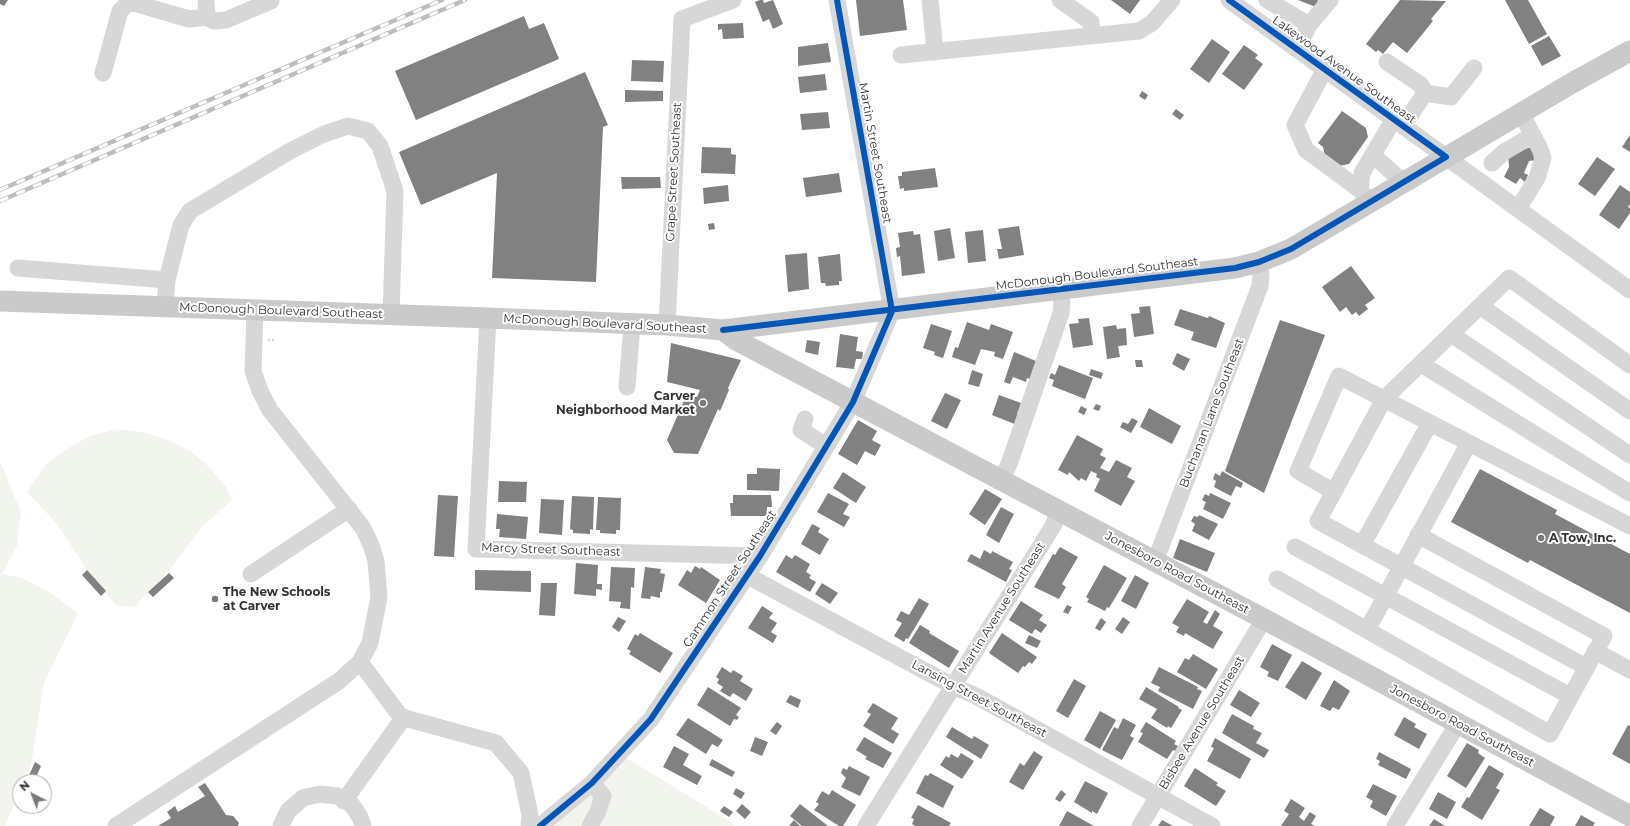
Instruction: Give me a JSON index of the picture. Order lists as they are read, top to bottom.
{
  "streets": {
    "main road": ["McDonough Boulevard Southeast", "Jonesboro Road Southeast"],
    "street": [
      "Lakewood Avenue Southeast",
      "Martin Street Southeast",
      "Grape Street Southeast",
      "Buchanan Lane Southeast",
      "Marcy Street Southeast",
      "Gammon Street Southeast",
      "Martin Avenue Southeast",
      "Lansing Street Southeast",
      "Bisbee Avenue Southeast"
    ]
  },
  "crossings": [
    ["Lakewood Avenue Southeast", "McDonough Boulevard Southeast"],
    ["Martin Street Southeast", "McDonough Boulevard Southeast"],
    ["Martin Street Southeast", "Gammon Street Southeast"],
    ["Grape Street Southeast", "McDonough Boulevard Southeast"],
    ["McDonough Boulevard Southeast", "Buchanan Lane Southeast"],
    ["McDonough Boulevard Southeast", "Marcy Street Southeast"],
    ["McDonough Boulevard Southeast", "Jonesboro Road Southeast"],
    ["McDonough Boulevard Southeast", "Gammon Street Southeast"],
    ["Buchanan Lane Southeast", "Jonesboro Road Southeast"],
    ["Marcy Street Southeast", "Gammon Street Southeast"],
    ["Jonesboro Road Southeast", "Gammon Street Southeast"],
    ["Jonesboro Road Southeast", "Martin Avenue Southeast"],
    ["Jonesboro Road Southeast", "Bisbee Avenue Southeast"],
    ["Gammon Street Southeast", "Lansing Street Southeast"],
    ["Martin Avenue Southeast", "Lansing Street Southeast"],
    ["Lansing Street Southeast", "Bisbee Avenue Southeast"]
  ],
  "places": ["Carver Neighborhood Market", "A Tow, Inc.", "The New Schools at Carver"],
  "north": "top left"
}
